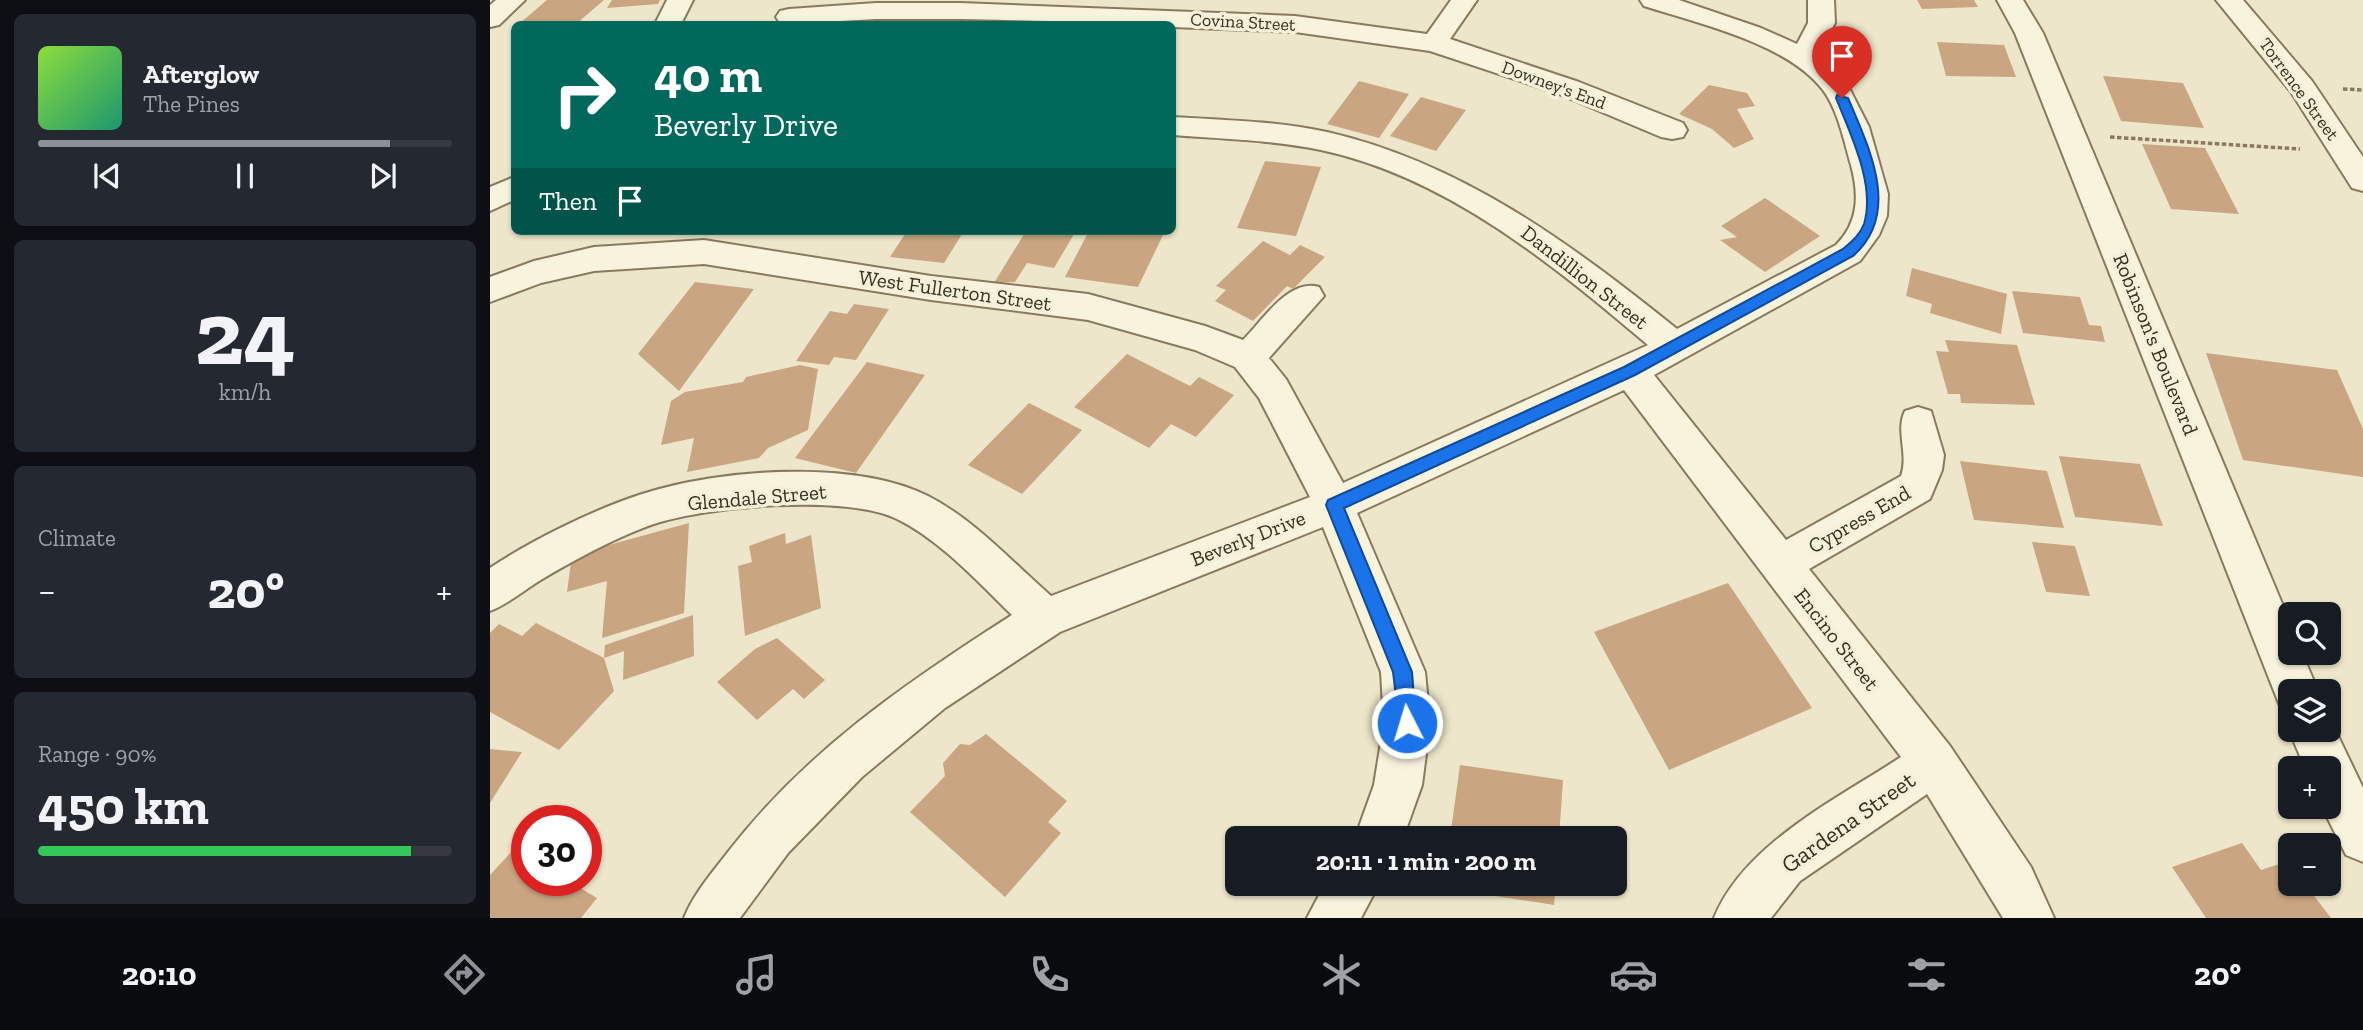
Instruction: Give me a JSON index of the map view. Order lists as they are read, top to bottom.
{
  "streets": {
    "street": [
      "Covina Street",
      "Downey's End",
      "Torrence Street",
      "Dandillion Street",
      "West Fullerton Street",
      "Robinson's Boulevard",
      "Glendale Street",
      "Cypress End",
      "Beverly Drive",
      "Encino Street",
      "Gardena Street"
    ]
  },
  "crossings": [
    ["Covina Street", "Downey's End"],
    ["Dandillion Street", "Beverly Drive"],
    ["West Fullerton Street", "Beverly Drive"],
    ["Glendale Street", "Beverly Drive"],
    ["Cypress End", "Encino Street"],
    ["Beverly Drive", "Encino Street"],
    ["Encino Street", "Gardena Street"]
  ],
  "page": {
    "turn": ["40 m", "Beverly Drive"],
    "song": ["Afterglow", "The Pines"],
    "then": "Then",
    "tile": [
      ["24", "km/h"],
      "Climate",
      ["Range · 90%", "450 km"]
    ],
    "heat": ["−", "20°", "+"],
    "map_buttons": ["+", "−"],
    "limit": "30",
    "trip": "20:11 · 1 min · 200 m",
    "tabs": ["20:10", "20°"]
  }
}
